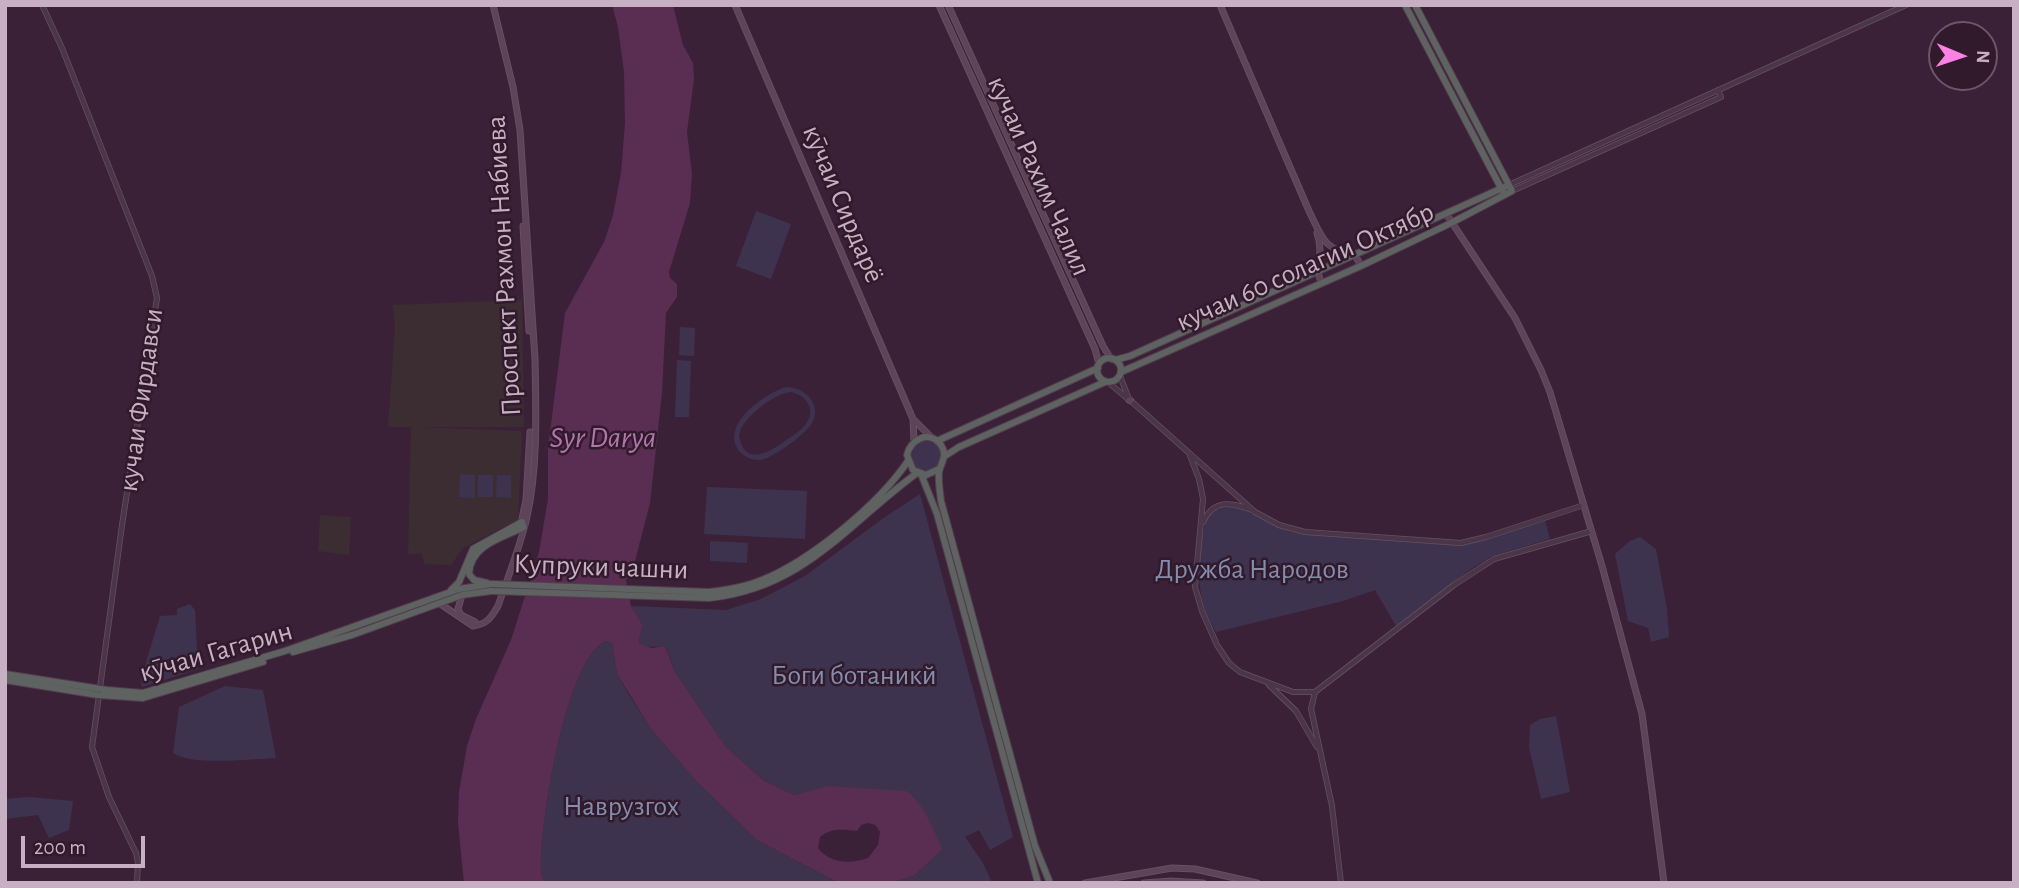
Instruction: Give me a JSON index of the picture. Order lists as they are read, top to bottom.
{
  "streets": {
    "highway": ["кучаи 60 солагии Октябр", "Купруки чашни", "кӯчаи Гагарин"],
    "main road": ["кучаи Рахим Чалил", "кӯчаи Сирдарё", "Проспект Рахмон Набиева"],
    "street": ["кучаи Фирдавси"]
  },
  "crossings": [
    ["кучаи Рахим Чалил", "кучаи 60 солагии Октябр"],
    ["кучаи Фирдавси", "кӯчаи Гагарин"],
    ["Купруки чашни", "кӯчаи Гагарин"]
  ],
  "water": ["Syr Darya"],
  "parks": ["Дружба Народов", "Боги ботаникй", "Наврузгох"],
  "scale_bar": "200 m",
  "north": "right"
}
